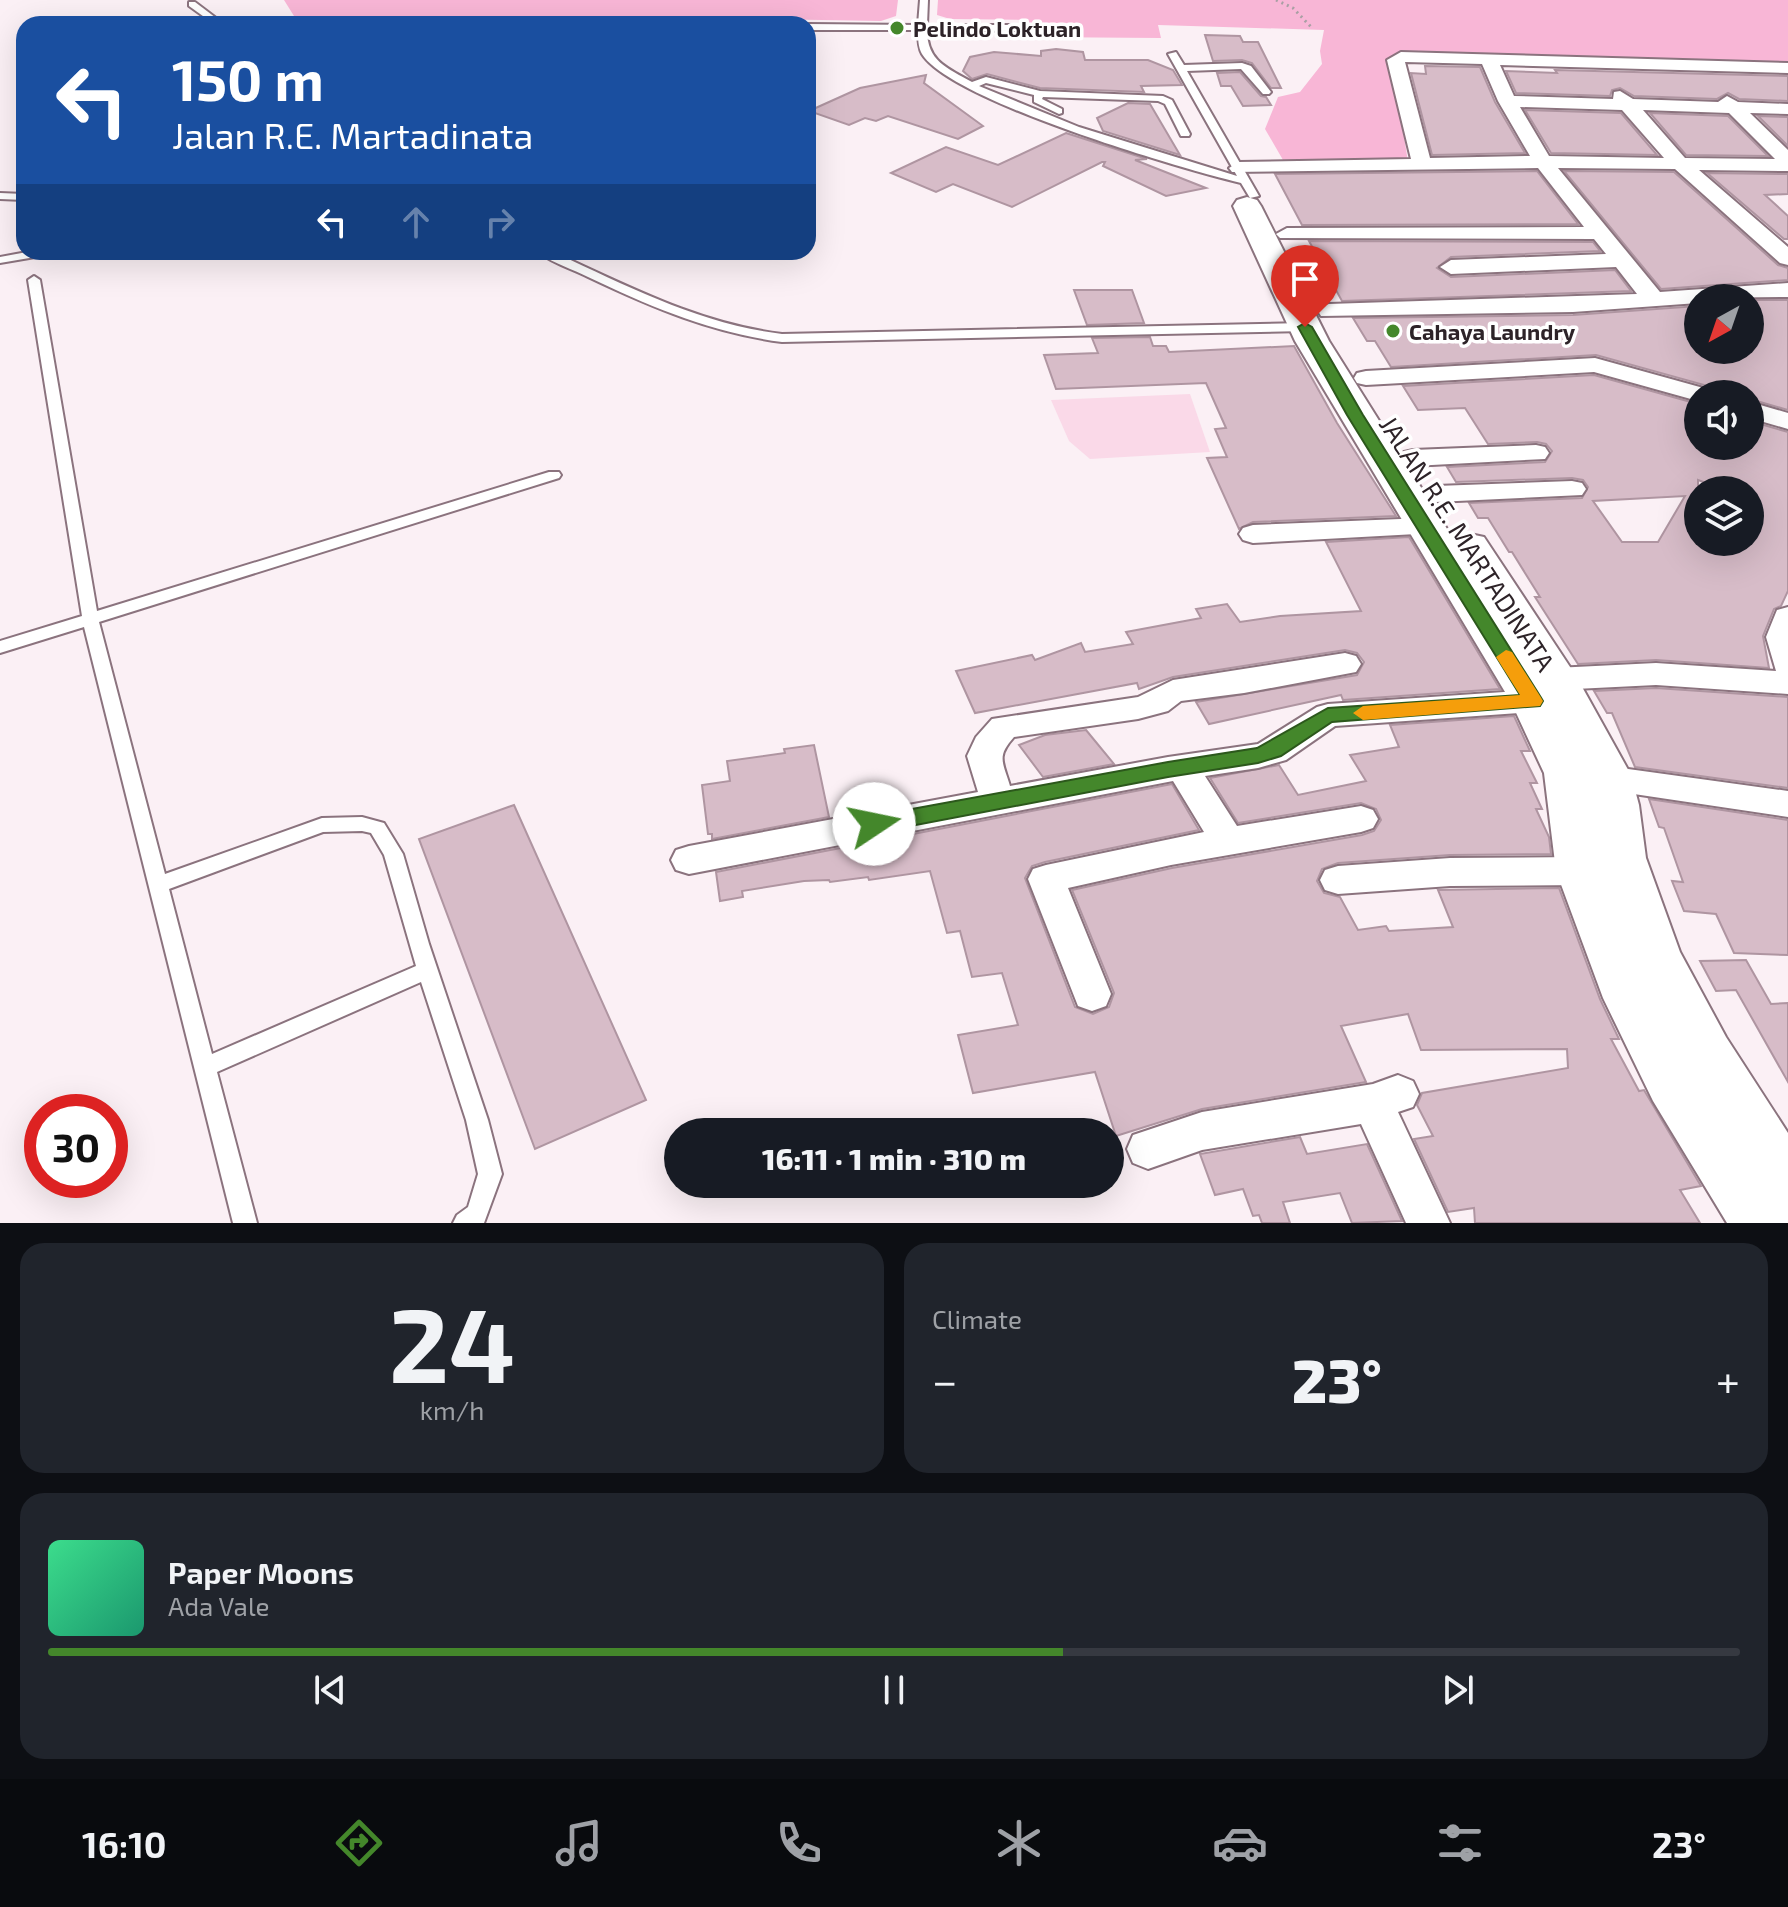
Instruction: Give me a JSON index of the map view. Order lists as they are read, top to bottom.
{
  "streets": {
    "street": ["JALAN R.E. MARTADINATA"]
  },
  "places": ["Pelindo Loktuan", "Cahaya Laundry"],
  "north": "bottom left",
  "page": {
    "turn": ["150 m", "Jalan R.E. Martadinata"],
    "limit": "30",
    "trip": "16:11 · 1 min · 310 m",
    "tile": [
      ["24", "km/h"],
      "Climate"
    ],
    "heat": ["−", "23°", "+"],
    "song": ["Paper Moons", "Ada Vale"],
    "tabs": ["16:10", "23°"]
  }
}
